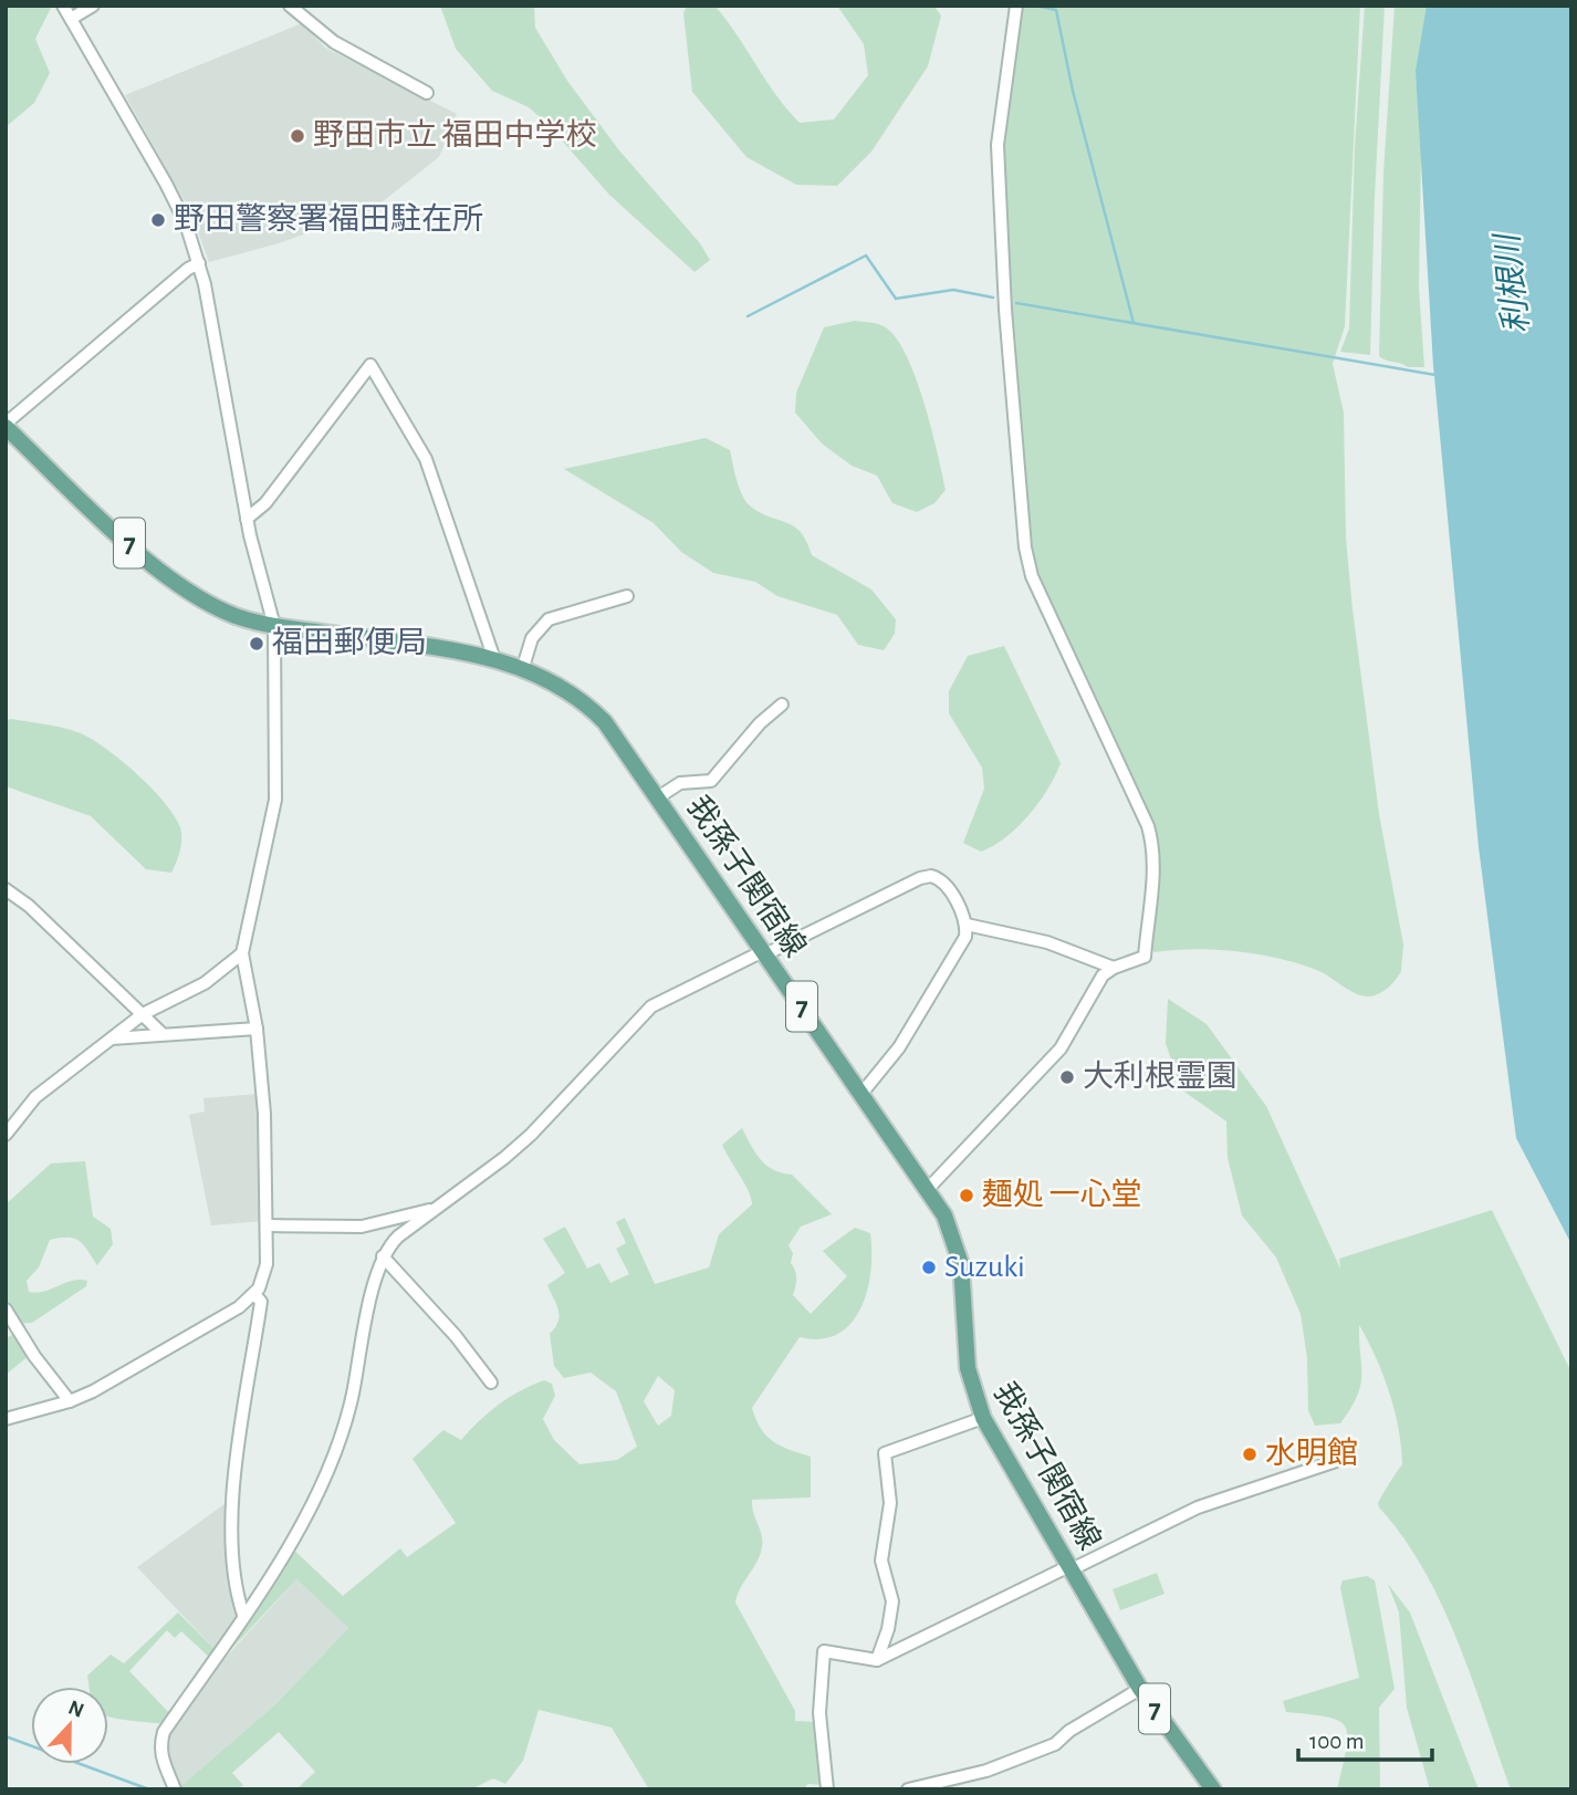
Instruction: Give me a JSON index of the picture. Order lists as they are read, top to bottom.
{
  "streets": {
    "main road": ["7", "我孫子関宿線"]
  },
  "water": ["利根川"],
  "places": [
    "野田市立 福田中学校",
    "野田警察署福田駐在所",
    "福田郵便局",
    "大利根霊園",
    "麺処 一心堂",
    "Suzuki",
    "水明館"
  ],
  "scale_bar": "100 m",
  "north": "top"
}
